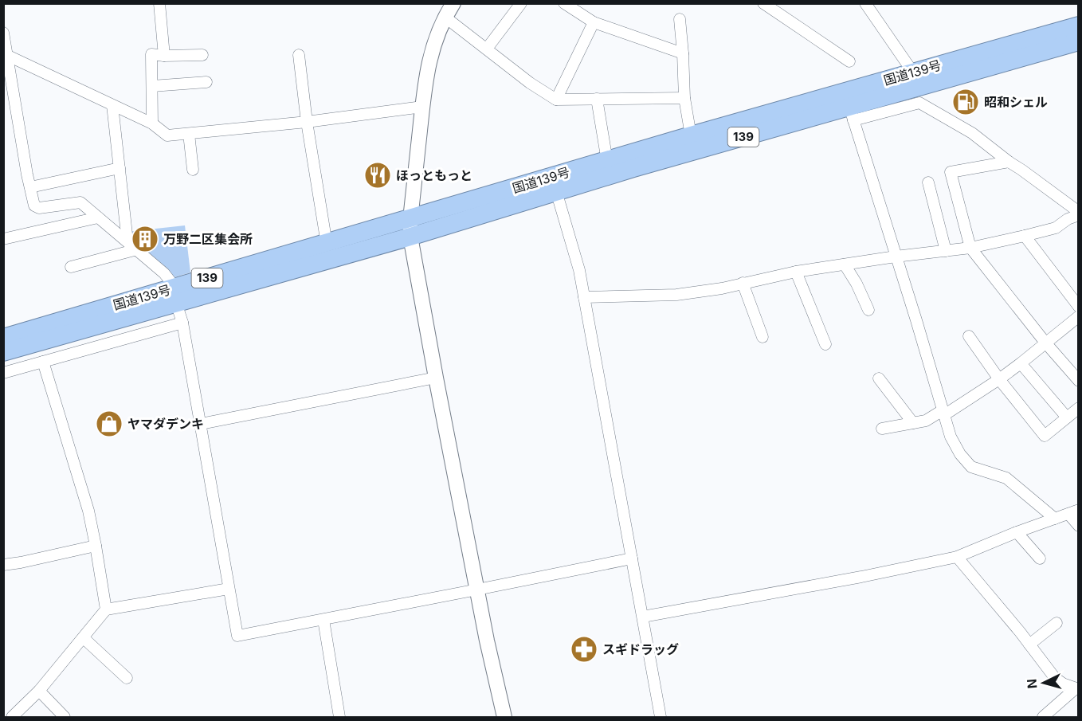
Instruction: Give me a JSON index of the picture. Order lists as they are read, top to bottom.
{
  "streets": {
    "highway": ["国道139号", "139"]
  },
  "places": {
    "fuel station": ["昭和シェル"],
    "restaurant": ["ほっともっと"],
    "building": ["万野二区集会所"],
    "shop": ["ヤマダデンキ"],
    "pharmacy": ["スギドラッグ"]
  },
  "north": "left"
}
